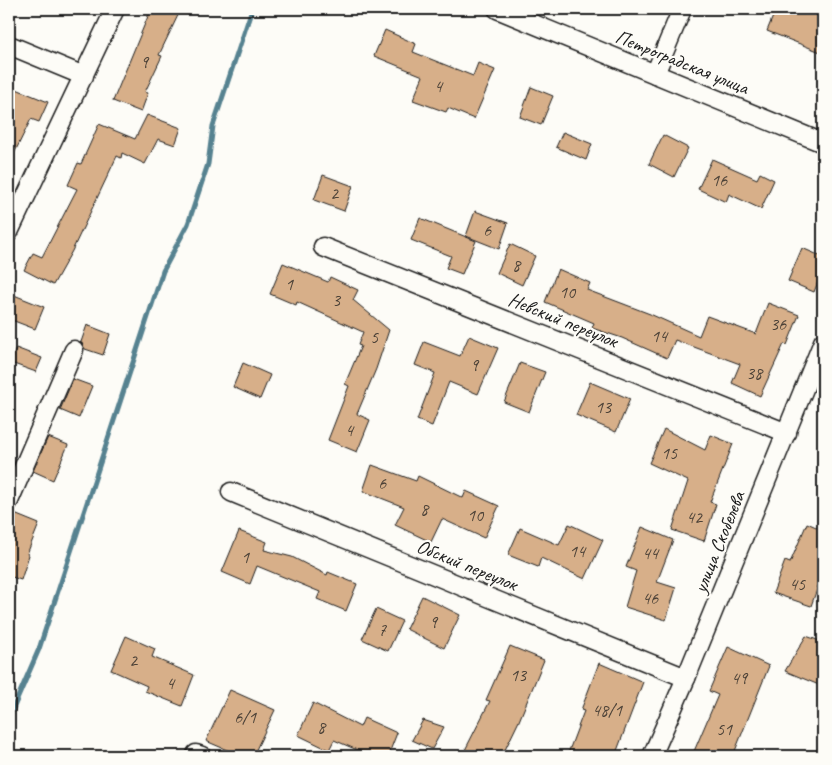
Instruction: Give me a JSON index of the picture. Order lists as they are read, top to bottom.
{
  "streets": {
    "street": [
      "Петроградская улица",
      "Невский переулок",
      "улица Скобелева",
      "Обский переулок"
    ]
  },
  "crossings": [
    ["Невский переулок", "улица Скобелева"],
    ["улица Скобелева", "Обский переулок"]
  ],
  "house_numbers": [
    "9",
    "4",
    "16",
    "2",
    "6",
    "8",
    "1",
    "10",
    "3",
    "36",
    "14",
    "5",
    "9",
    "38",
    "13",
    "4",
    "15",
    "6",
    "8",
    "10",
    "42",
    "14",
    "44",
    "1",
    "45",
    "46",
    "9",
    "7",
    "2",
    "13",
    "49",
    "4",
    "48/1",
    "6/1",
    "8",
    "51"
  ]
}
